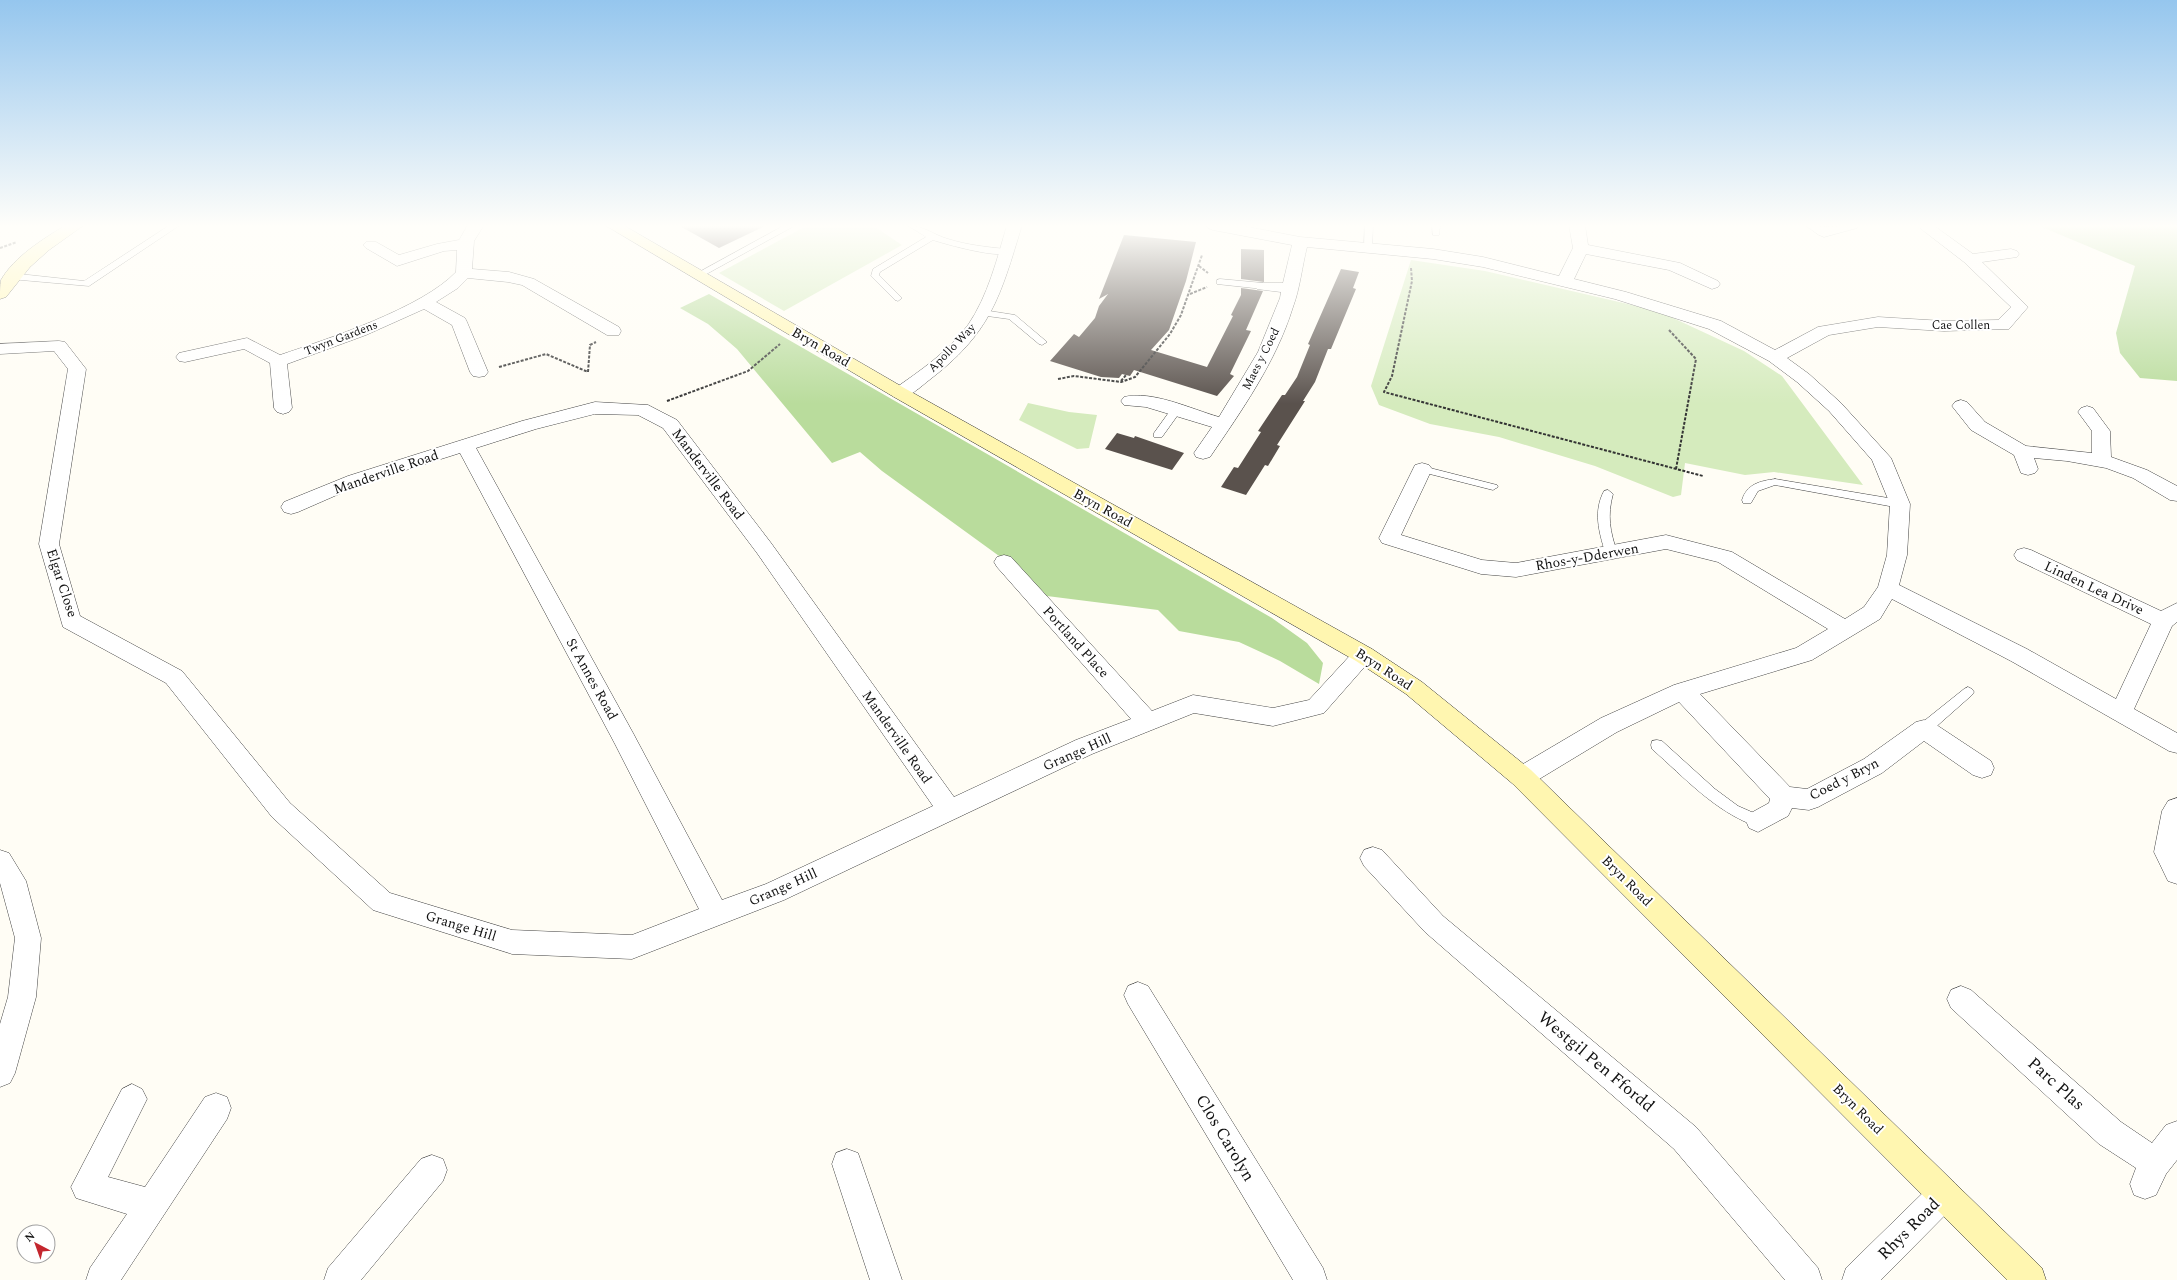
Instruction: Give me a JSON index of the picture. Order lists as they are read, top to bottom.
{
  "streets": {
    "street": [
      "Cae Collen",
      "Twyn Gardens",
      "Bryn Road",
      "Apollo Way",
      "Maes y Coed",
      "Manderville Road",
      "Rhos-y-Dderwen",
      "Elgar Close",
      "Linden Lea Drive",
      "Portland Place",
      "St Annes Road",
      "Grange Hill",
      "Coed y Bryn",
      "Westgil Pen Ffordd",
      "Parc Plas",
      "Clos Carolyn",
      "Rhys Road"
    ]
  },
  "crossings": [
    ["Bryn Road", "Apollo Way"],
    ["Bryn Road", "Grange Hill"],
    ["Bryn Road", "Rhys Road"],
    ["Manderville Road", "St Annes Road"],
    ["Manderville Road", "Grange Hill"],
    ["Elgar Close", "Grange Hill"],
    ["Portland Place", "Grange Hill"],
    ["St Annes Road", "Grange Hill"]
  ],
  "north": "top left"
}
